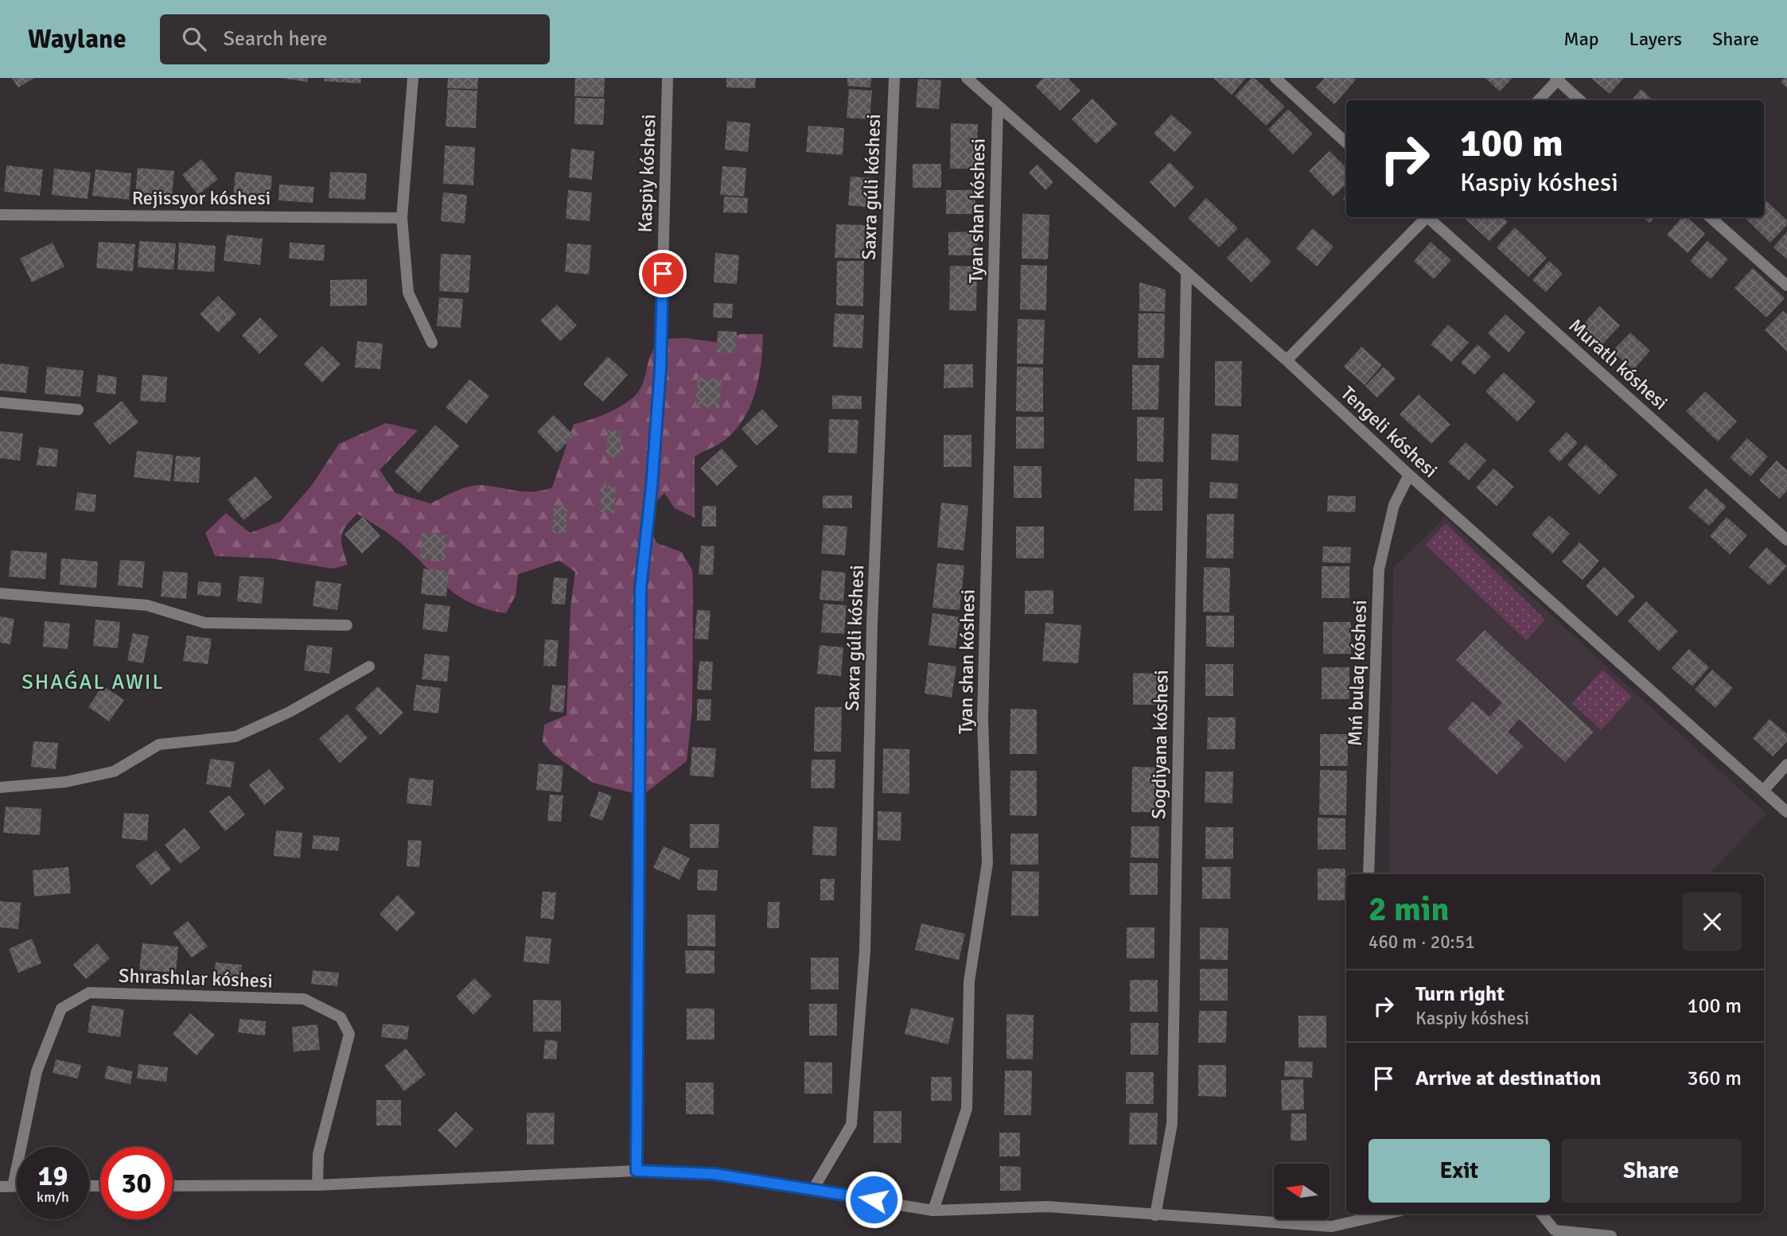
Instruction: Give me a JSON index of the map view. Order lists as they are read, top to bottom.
{
  "streets": {
    "street": [
      "Kaspiy kóshesi",
      "Saxra gúli kóshesi",
      "Rejissyor kóshesi",
      "Tyan shan kóshesi",
      "Muratlı kóshesi",
      "Tengeli kóshesi",
      "Mıń bulaq kóshesi",
      "Sogdiyana kóshesi",
      "Shırashılar kóshesi"
    ]
  },
  "crossings": [
    ["Tyan shan kóshesi", "Tengeli kóshesi"],
    ["Tengeli kóshesi", "Mıń bulaq kóshesi"],
    ["Tengeli kóshesi", "Sogdiyana kóshesi"]
  ],
  "districts": ["SHAǴAL AWIL"],
  "north": "left",
  "page": {
    "header": "Waylane",
    "search": "Search here",
    "nav": ["Map", "Layers", "Share"],
    "turn": ["100 m", "Kaspiy kóshesi"],
    "heading": ["2 min", "460 m · 20:51"],
    "list": [
      {
        "name": "Turn right",
        "note": "Kaspiy kóshesi",
        "value": "100 m"
      },
      {
        "name": "Arrive at destination",
        "value": "360 m"
      }
    ],
    "buttons": ["Exit", "Share"],
    "speed": "19 km/h",
    "limit": "30"
  }
}
